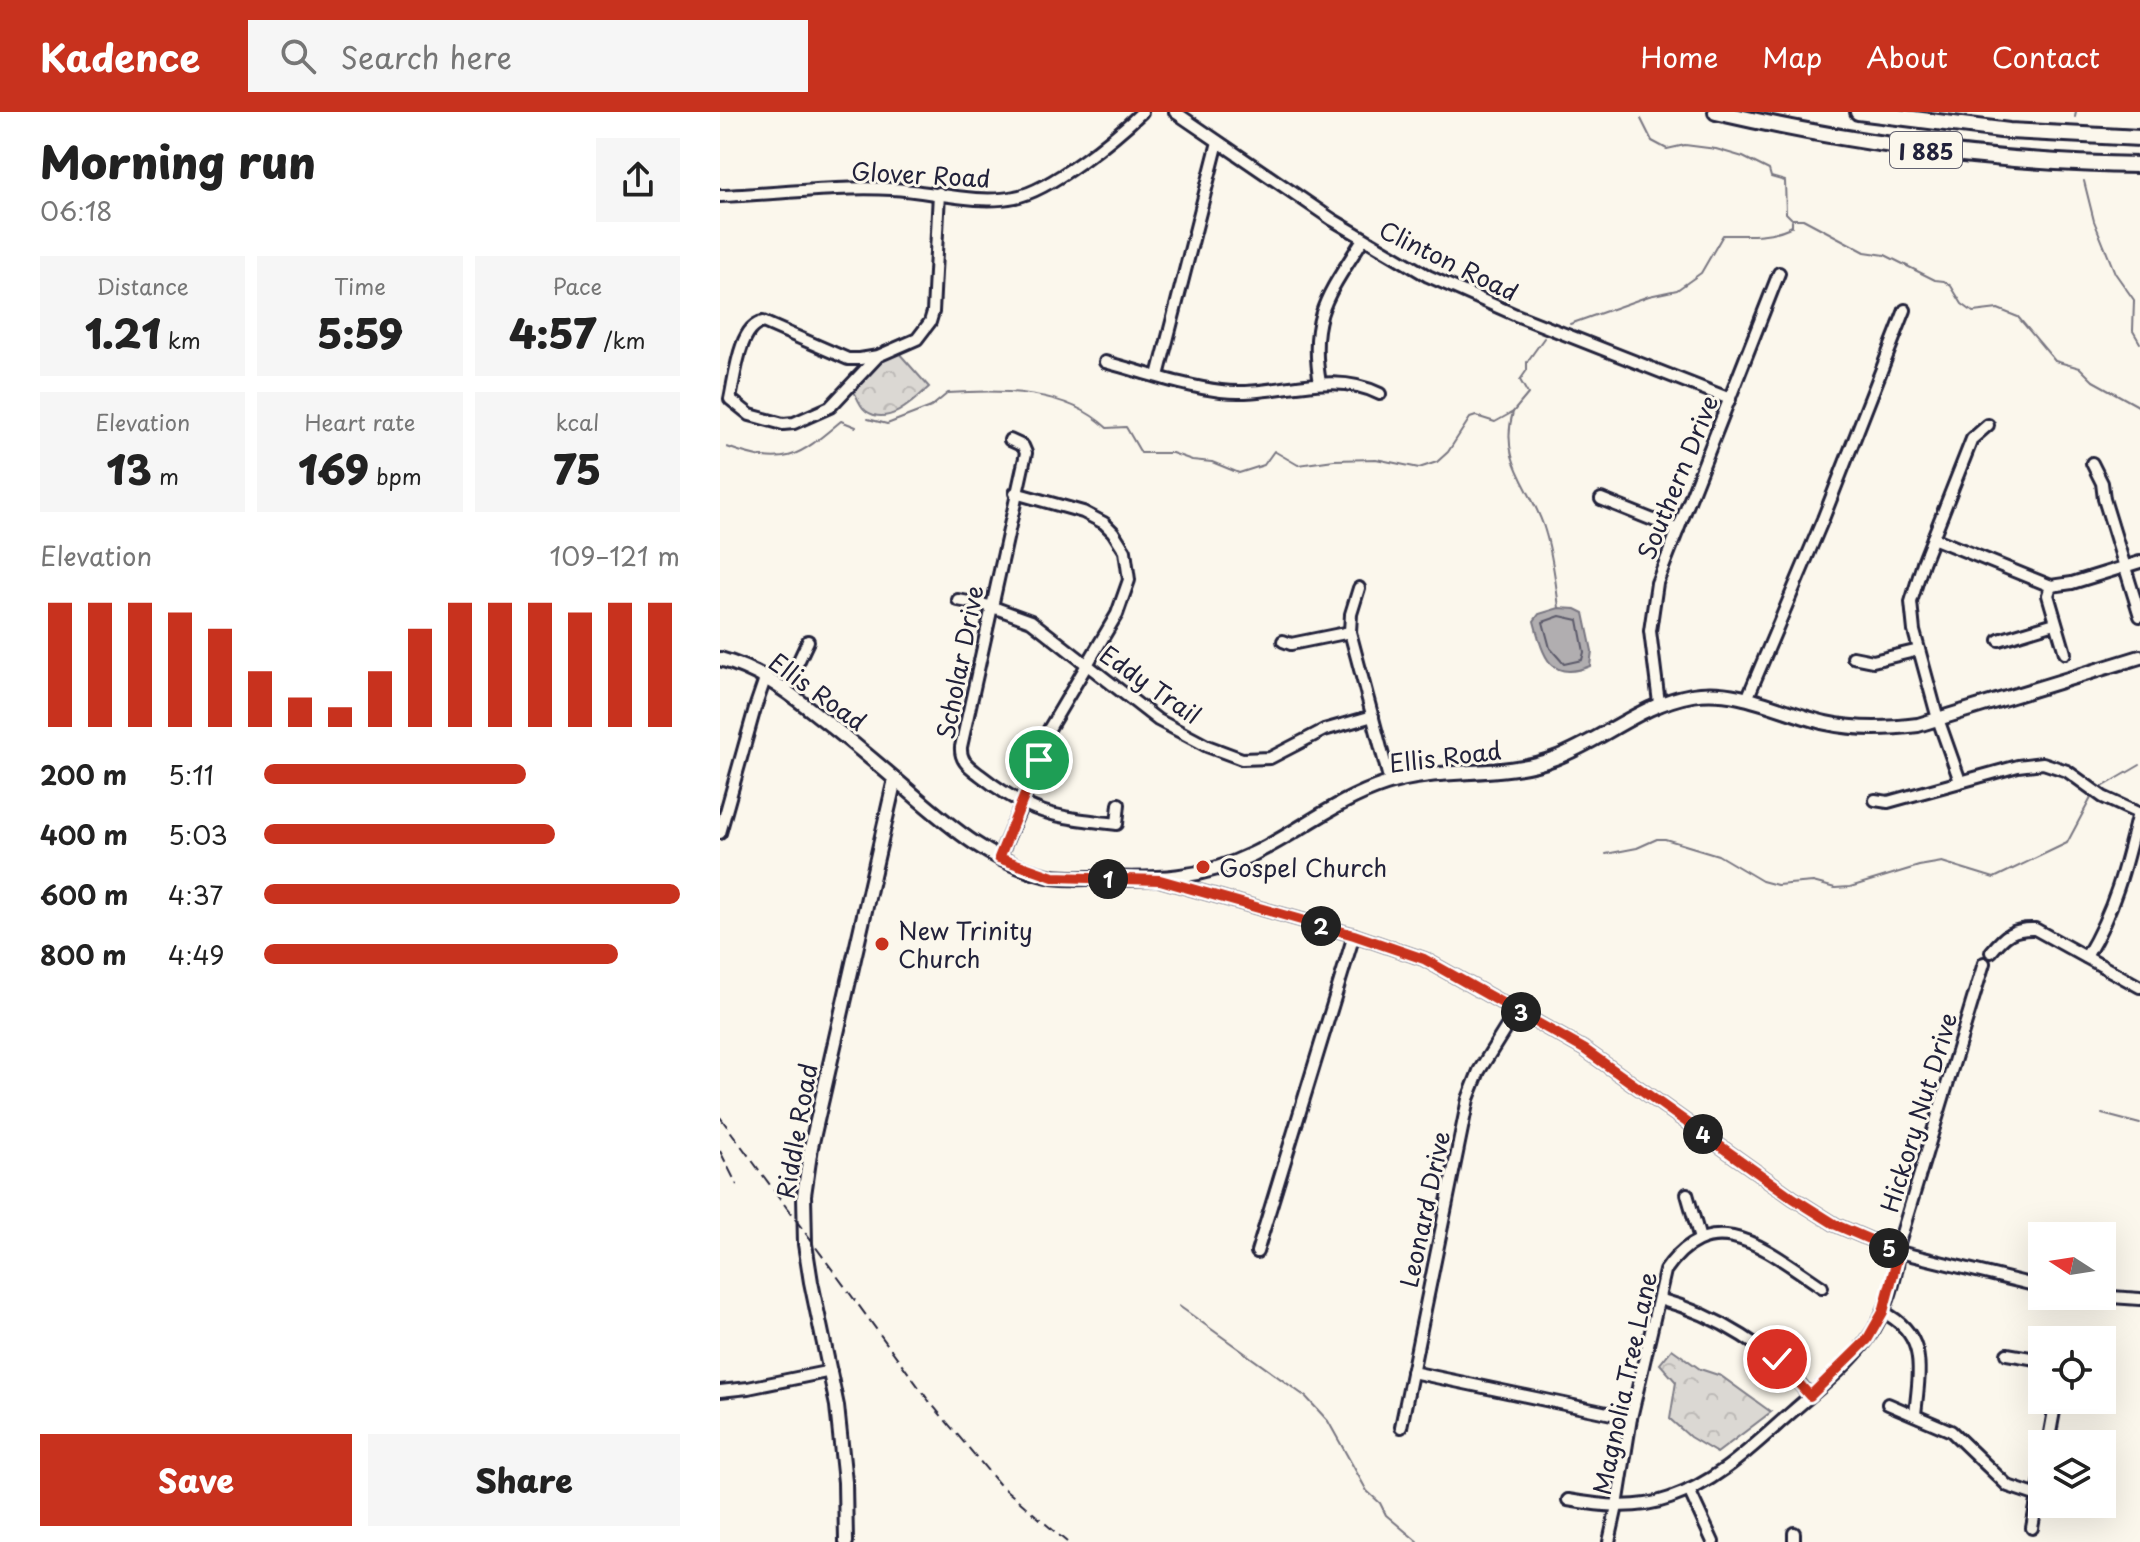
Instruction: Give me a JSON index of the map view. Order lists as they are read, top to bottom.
{
  "streets": {
    "highway": ["I 885"],
    "main road": ["Ellis Road", "Riddle Road"],
    "street": [
      "Glover Road",
      "Clinton Road",
      "Southern Drive",
      "Scholar Drive",
      "Eddy Trail",
      "Hickory Nut Drive",
      "Leonard Drive",
      "Magnolia Tree Lane"
    ]
  },
  "crossings": [
    ["Clinton Road", "Southern Drive"],
    ["Southern Drive", "Ellis Road"],
    ["Scholar Drive", "Eddy Trail"],
    ["Ellis Road", "Riddle Road"],
    ["Hickory Nut Drive", "Magnolia Tree Lane"]
  ],
  "places": ["Gospel Church", "New Trinity Church"],
  "north": "left",
  "page": {
    "header": "Kadence",
    "search": "Search here",
    "nav": [
      "Home",
      "Map",
      "About",
      "Contact"
    ],
    "heading": ["Morning run", "06:18"],
    "stats": [
      ["Distance", "1.21 km"],
      ["Time", "5:59"],
      ["Pace", "4:57 /km"],
      ["Elevation", "13 m"],
      ["Heart rate", "169 bpm"],
      ["kcal", "75"]
    ],
    "chart": ["Elevation", "109–121 m"],
    "list": [
      {
        "name": "200 m",
        "note": "5:11"
      },
      {
        "name": "400 m",
        "note": "5:03"
      },
      {
        "name": "600 m",
        "note": "4:37"
      },
      {
        "name": "800 m",
        "note": "4:49"
      }
    ],
    "pins": [
      "1",
      "2",
      "3",
      "4",
      "5"
    ],
    "buttons": ["Save", "Share"]
  }
}
